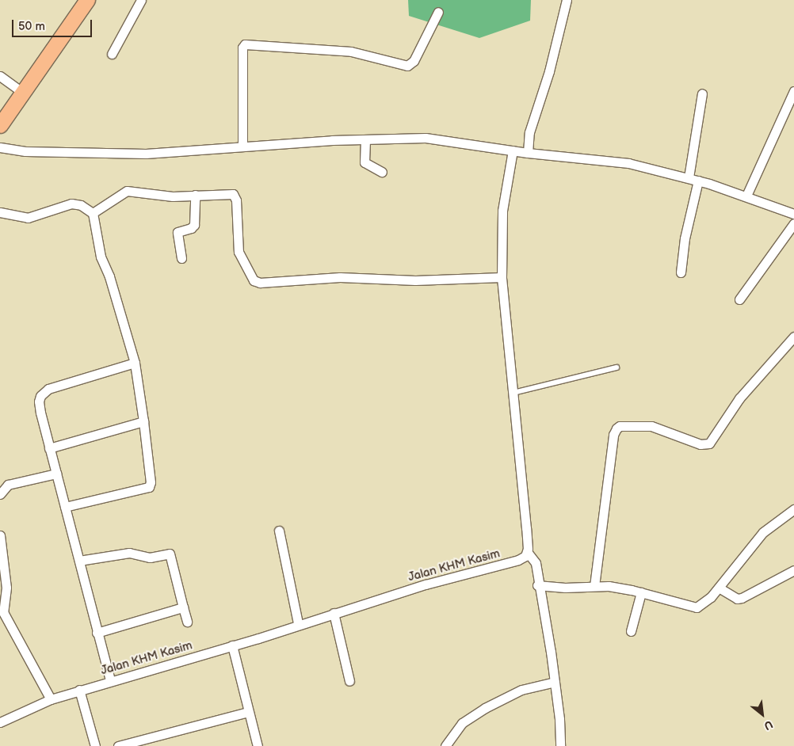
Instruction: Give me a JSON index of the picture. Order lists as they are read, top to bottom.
{
  "streets": {
    "street": ["Jalan KHM Kasim"]
  },
  "scale_bar": "50 m",
  "north": "bottom right"
}
